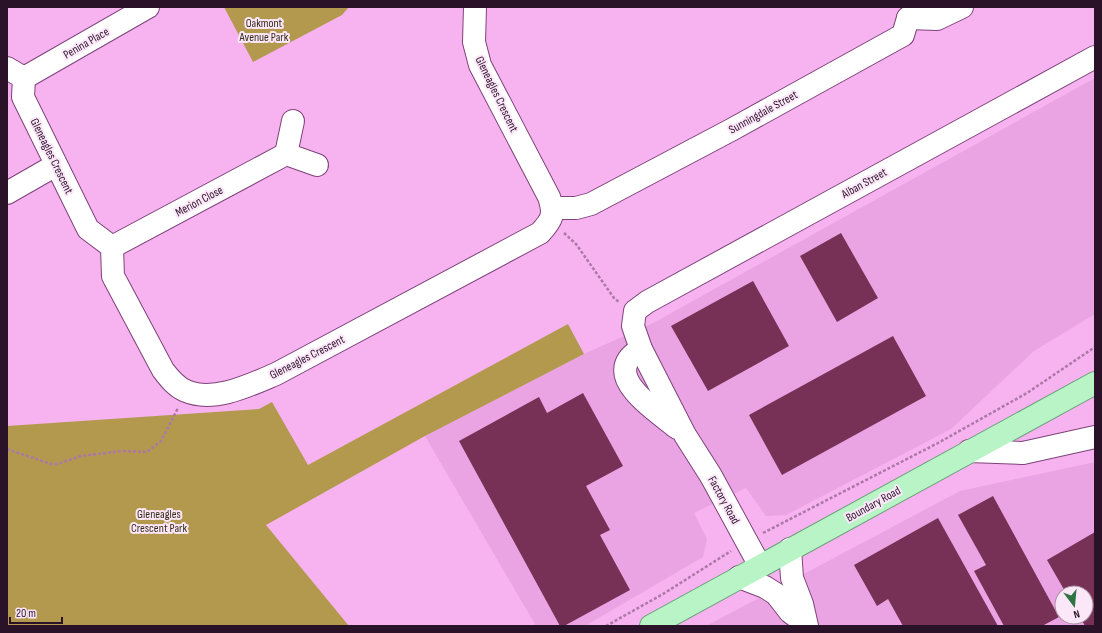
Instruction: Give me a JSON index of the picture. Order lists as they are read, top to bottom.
{
  "streets": {
    "main road": ["Boundary Road"],
    "street": [
      "Penina Place",
      "Gleneagles Crescent",
      "Sunningdale Street",
      "Alban Street",
      "Merion Close",
      "Factory Road"
    ]
  },
  "crossings": [
    ["Penina Place", "Gleneagles Crescent"],
    ["Gleneagles Crescent", "Sunningdale Street"],
    ["Gleneagles Crescent", "Merion Close"],
    ["Alban Street", "Factory Road"],
    ["Factory Road", "Boundary Road"]
  ],
  "parks": ["Oakmont Avenue Park", "Gleneagles Crescent Park"],
  "scale_bar": "20 m",
  "north": "bottom"
}
